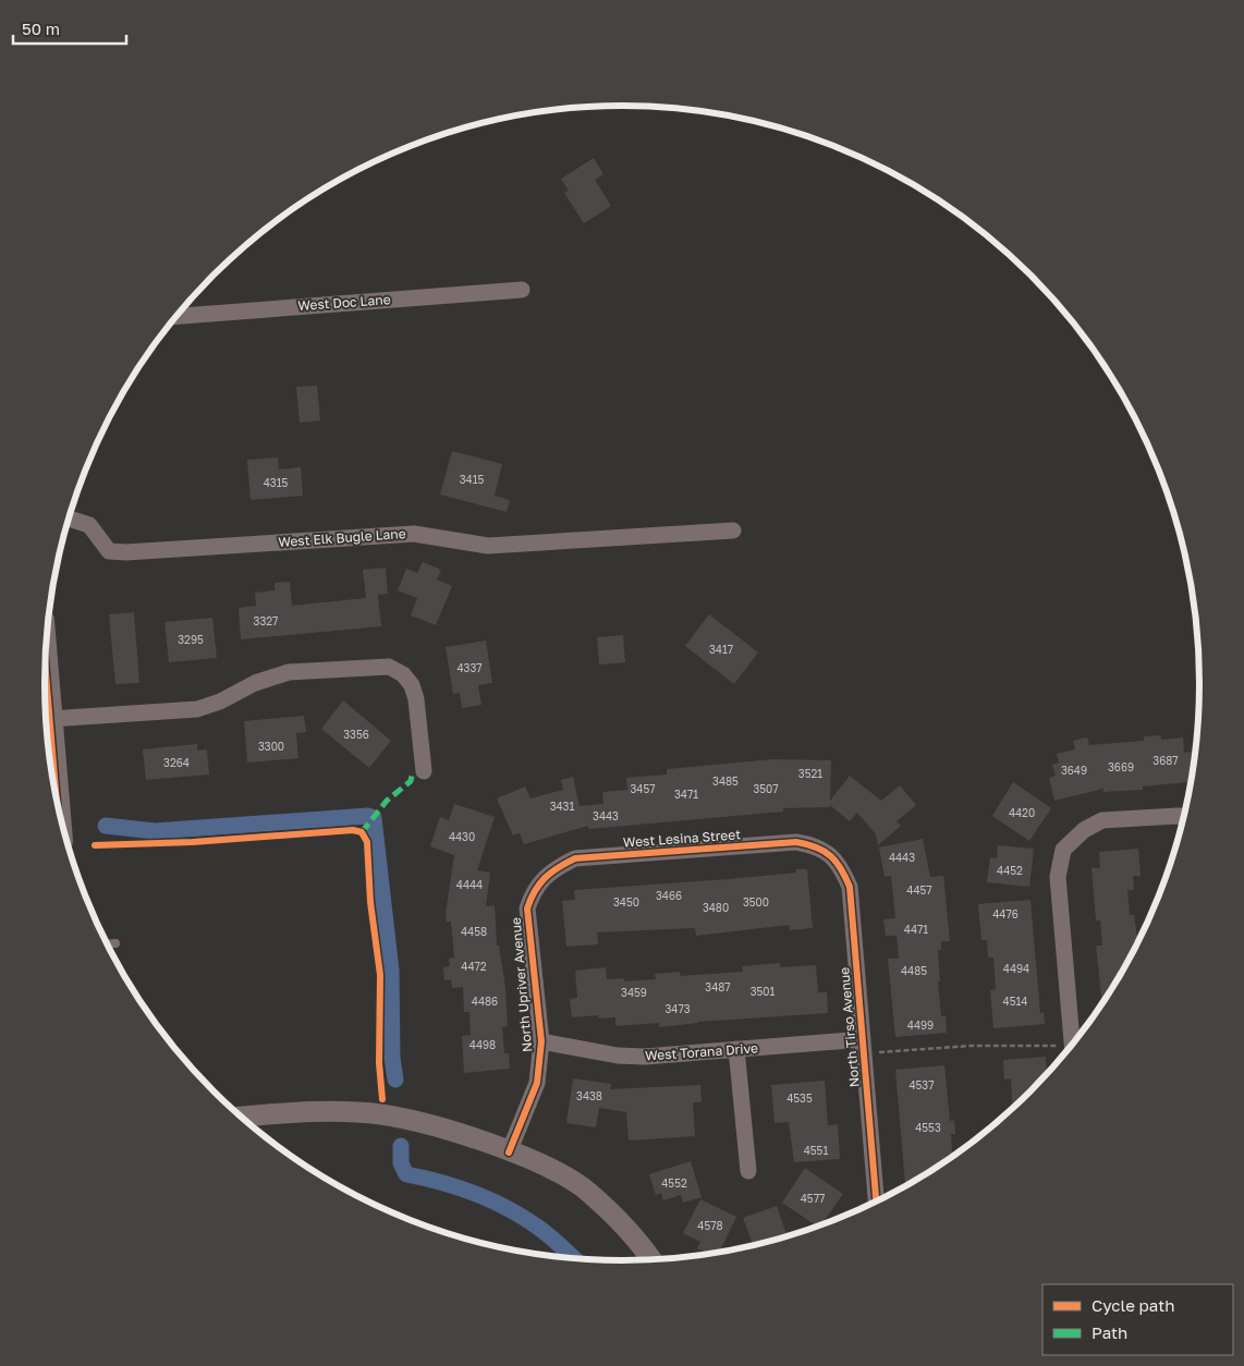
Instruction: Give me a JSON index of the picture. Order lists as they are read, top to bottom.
{
  "streets": {
    "street": [
      "West Doc Lane",
      "West Elk Bugle Lane",
      "West Lesina Street",
      "North Upriver Avenue",
      "North Tirso Avenue",
      "West Torana Drive"
    ]
  },
  "crossings": [
    ["West Lesina Street", "North Upriver Avenue"],
    ["West Lesina Street", "North Tirso Avenue"],
    ["North Upriver Avenue", "West Torana Drive"],
    ["North Tirso Avenue", "West Torana Drive"]
  ],
  "house_numbers": [
    "3415",
    "4315",
    "3327",
    "3295",
    "3417",
    "4337",
    "3356",
    "3300",
    "3687",
    "3264",
    "3669",
    "3649",
    "3521",
    "3485",
    "3457",
    "3507",
    "3471",
    "3431",
    "4420",
    "3443",
    "4430",
    "4443",
    "4452",
    "4444",
    "4457",
    "3466",
    "3450",
    "3500",
    "3480",
    "4476",
    "4471",
    "4458",
    "4472",
    "4494",
    "4485",
    "3487",
    "3501",
    "3459",
    "4486",
    "4514",
    "3473",
    "4499",
    "4498",
    "4537",
    "3438",
    "4535",
    "4553",
    "4551",
    "4552",
    "4577",
    "4578"
  ],
  "legend": ["Cycle path", "Path"],
  "scale_bar": "50 m"
}
